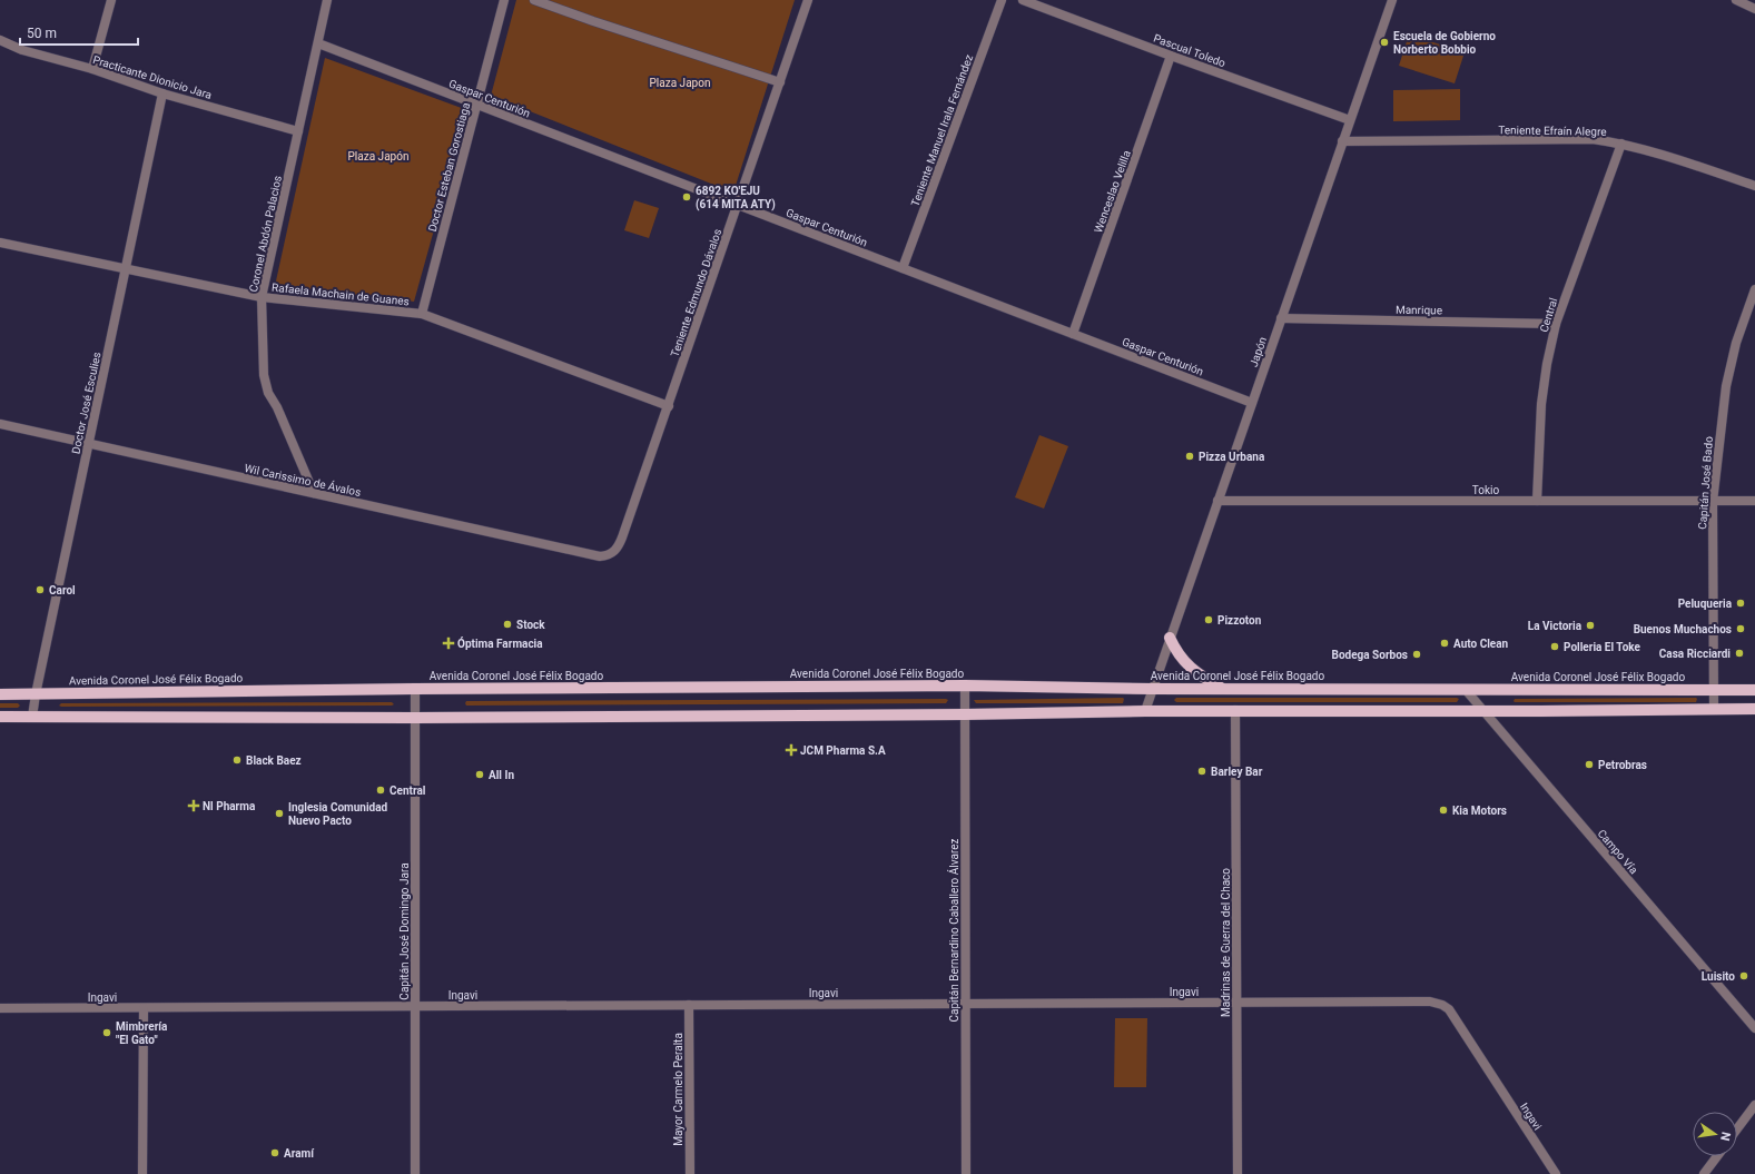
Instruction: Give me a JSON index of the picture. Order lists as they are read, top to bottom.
{
  "streets": {
    "main road": ["Avenida Coronel José Félix Bogado"],
    "street": [
      "Pascual Toledo",
      "Practicante Dionicio Jara",
      "Gaspar Centurión",
      "Teniente Manuel Irala Fernández",
      "Teniente Efraín Alegre",
      "Doctor Esteban Gorostiaga",
      "Wenceslao Velilla",
      "Coronel Abdón Palacios",
      "Teniente Edmundo Dávalos",
      "Rafaela Machain de Guanes",
      "Manrique",
      "Central",
      "Japón",
      "Doctor José Esculies",
      "Wil Carissimo de Ávalos",
      "Capitán José Bado",
      "Tokio",
      "Campo Vía",
      "Capitán Bernardino Caballero Álvarez",
      "Capitán José Domingo Jara",
      "Madrinas de Guerra del Chaco",
      "Ingavi",
      "Mayor Carmelo Peralta"
    ]
  },
  "crossings": [
    ["Pascual Toledo", "Wenceslao Velilla"],
    ["Pascual Toledo", "Japón"],
    ["Practicante Dionicio Jara", "Coronel Abdón Palacios"],
    ["Practicante Dionicio Jara", "Doctor José Esculies"],
    ["Gaspar Centurión", "Teniente Manuel Irala Fernández"],
    ["Gaspar Centurión", "Doctor Esteban Gorostiaga"],
    ["Gaspar Centurión", "Wenceslao Velilla"],
    ["Gaspar Centurión", "Coronel Abdón Palacios"],
    ["Gaspar Centurión", "Teniente Edmundo Dávalos"],
    ["Gaspar Centurión", "Japón"],
    ["Teniente Efraín Alegre", "Central"],
    ["Teniente Efraín Alegre", "Japón"],
    ["Doctor Esteban Gorostiaga", "Rafaela Machain de Guanes"],
    ["Coronel Abdón Palacios", "Rafaela Machain de Guanes"],
    ["Coronel Abdón Palacios", "Wil Carissimo de Ávalos"],
    ["Teniente Edmundo Dávalos", "Rafaela Machain de Guanes"],
    ["Teniente Edmundo Dávalos", "Wil Carissimo de Ávalos"],
    ["Rafaela Machain de Guanes", "Doctor José Esculies"],
    ["Manrique", "Central"],
    ["Manrique", "Japón"],
    ["Central", "Tokio"],
    ["Japón", "Tokio"],
    ["Japón", "Avenida Coronel José Félix Bogado"],
    ["Doctor José Esculies", "Wil Carissimo de Ávalos"],
    ["Doctor José Esculies", "Avenida Coronel José Félix Bogado"],
    ["Capitán José Bado", "Tokio"],
    ["Capitán José Bado", "Avenida Coronel José Félix Bogado"],
    ["Avenida Coronel José Félix Bogado", "Campo Vía"],
    ["Avenida Coronel José Félix Bogado", "Capitán Bernardino Caballero Álvarez"],
    ["Avenida Coronel José Félix Bogado", "Capitán José Domingo Jara"],
    ["Capitán Bernardino Caballero Álvarez", "Ingavi"],
    ["Capitán José Domingo Jara", "Ingavi"],
    ["Madrinas de Guerra del Chaco", "Ingavi"],
    ["Ingavi", "Mayor Carmelo Peralta"]
  ],
  "parks": ["Plaza Japon", "Plaza Japón"],
  "places": {
    "other": [
      "Escuela de Gobierno Norberto Bobbio",
      "6892 KO'EJU (614 MITA ATY)",
      "Pizza Urbana",
      "Carol",
      "Peluqueria",
      "Pizzoton",
      "Stock",
      "La Victoria",
      "Buenos Muchachos",
      "Auto Clean",
      "Polleria El Toke",
      "Casa Ricciardi",
      "Bodega Sorbos",
      "Black Baez",
      "Petrobras",
      "Barley Bar",
      "All In",
      "Central",
      "Kia Motors",
      "Inglesia Comunidad Nuevo Pacto",
      "Luisito",
      "Mimbrería \"El Gato\"",
      "Aramí"
    ],
    "health": ["Óptima Farmacia", "JCM Pharma S.A", "Nl Pharma"]
  },
  "scale_bar": "50 m",
  "north": "right"
}
